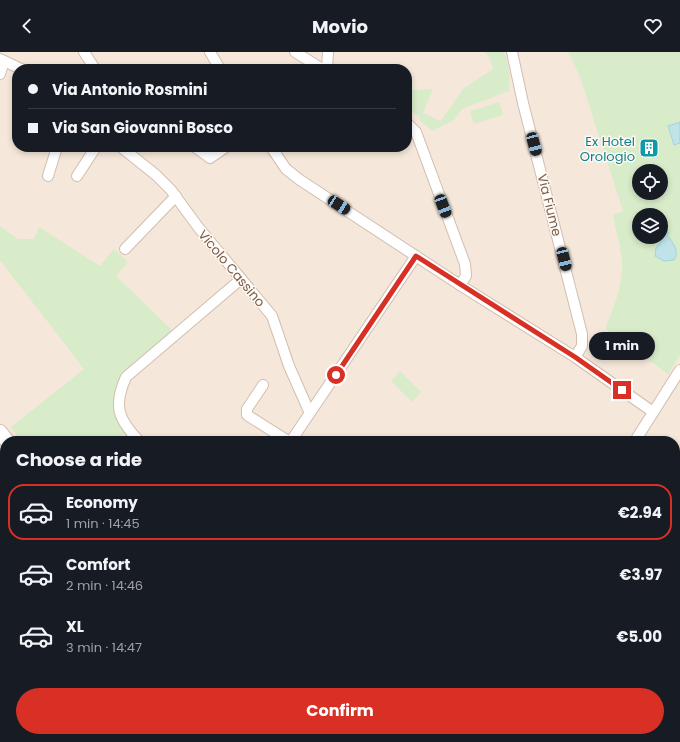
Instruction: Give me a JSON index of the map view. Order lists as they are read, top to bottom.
{
  "streets": {
    "street": ["Via Fiume", "Vicolo Cassino"]
  },
  "places": {
    "building": ["Ex Hotel Orologio"]
  },
  "page": {
    "header": "Movio",
    "banner": ["Via Antonio Rosmini", "Via San Giovanni Bosco"],
    "bubble": "1 min",
    "heading": "Choose a ride",
    "list": [
      {
        "name": "Economy",
        "note": "1 min · 14:45",
        "value": "€2.94"
      },
      {
        "name": "Comfort",
        "note": "2 min · 14:46",
        "value": "€3.97"
      },
      {
        "name": "XL",
        "note": "3 min · 14:47",
        "value": "€5.00"
      }
    ],
    "buttons": "Confirm"
  }
}
